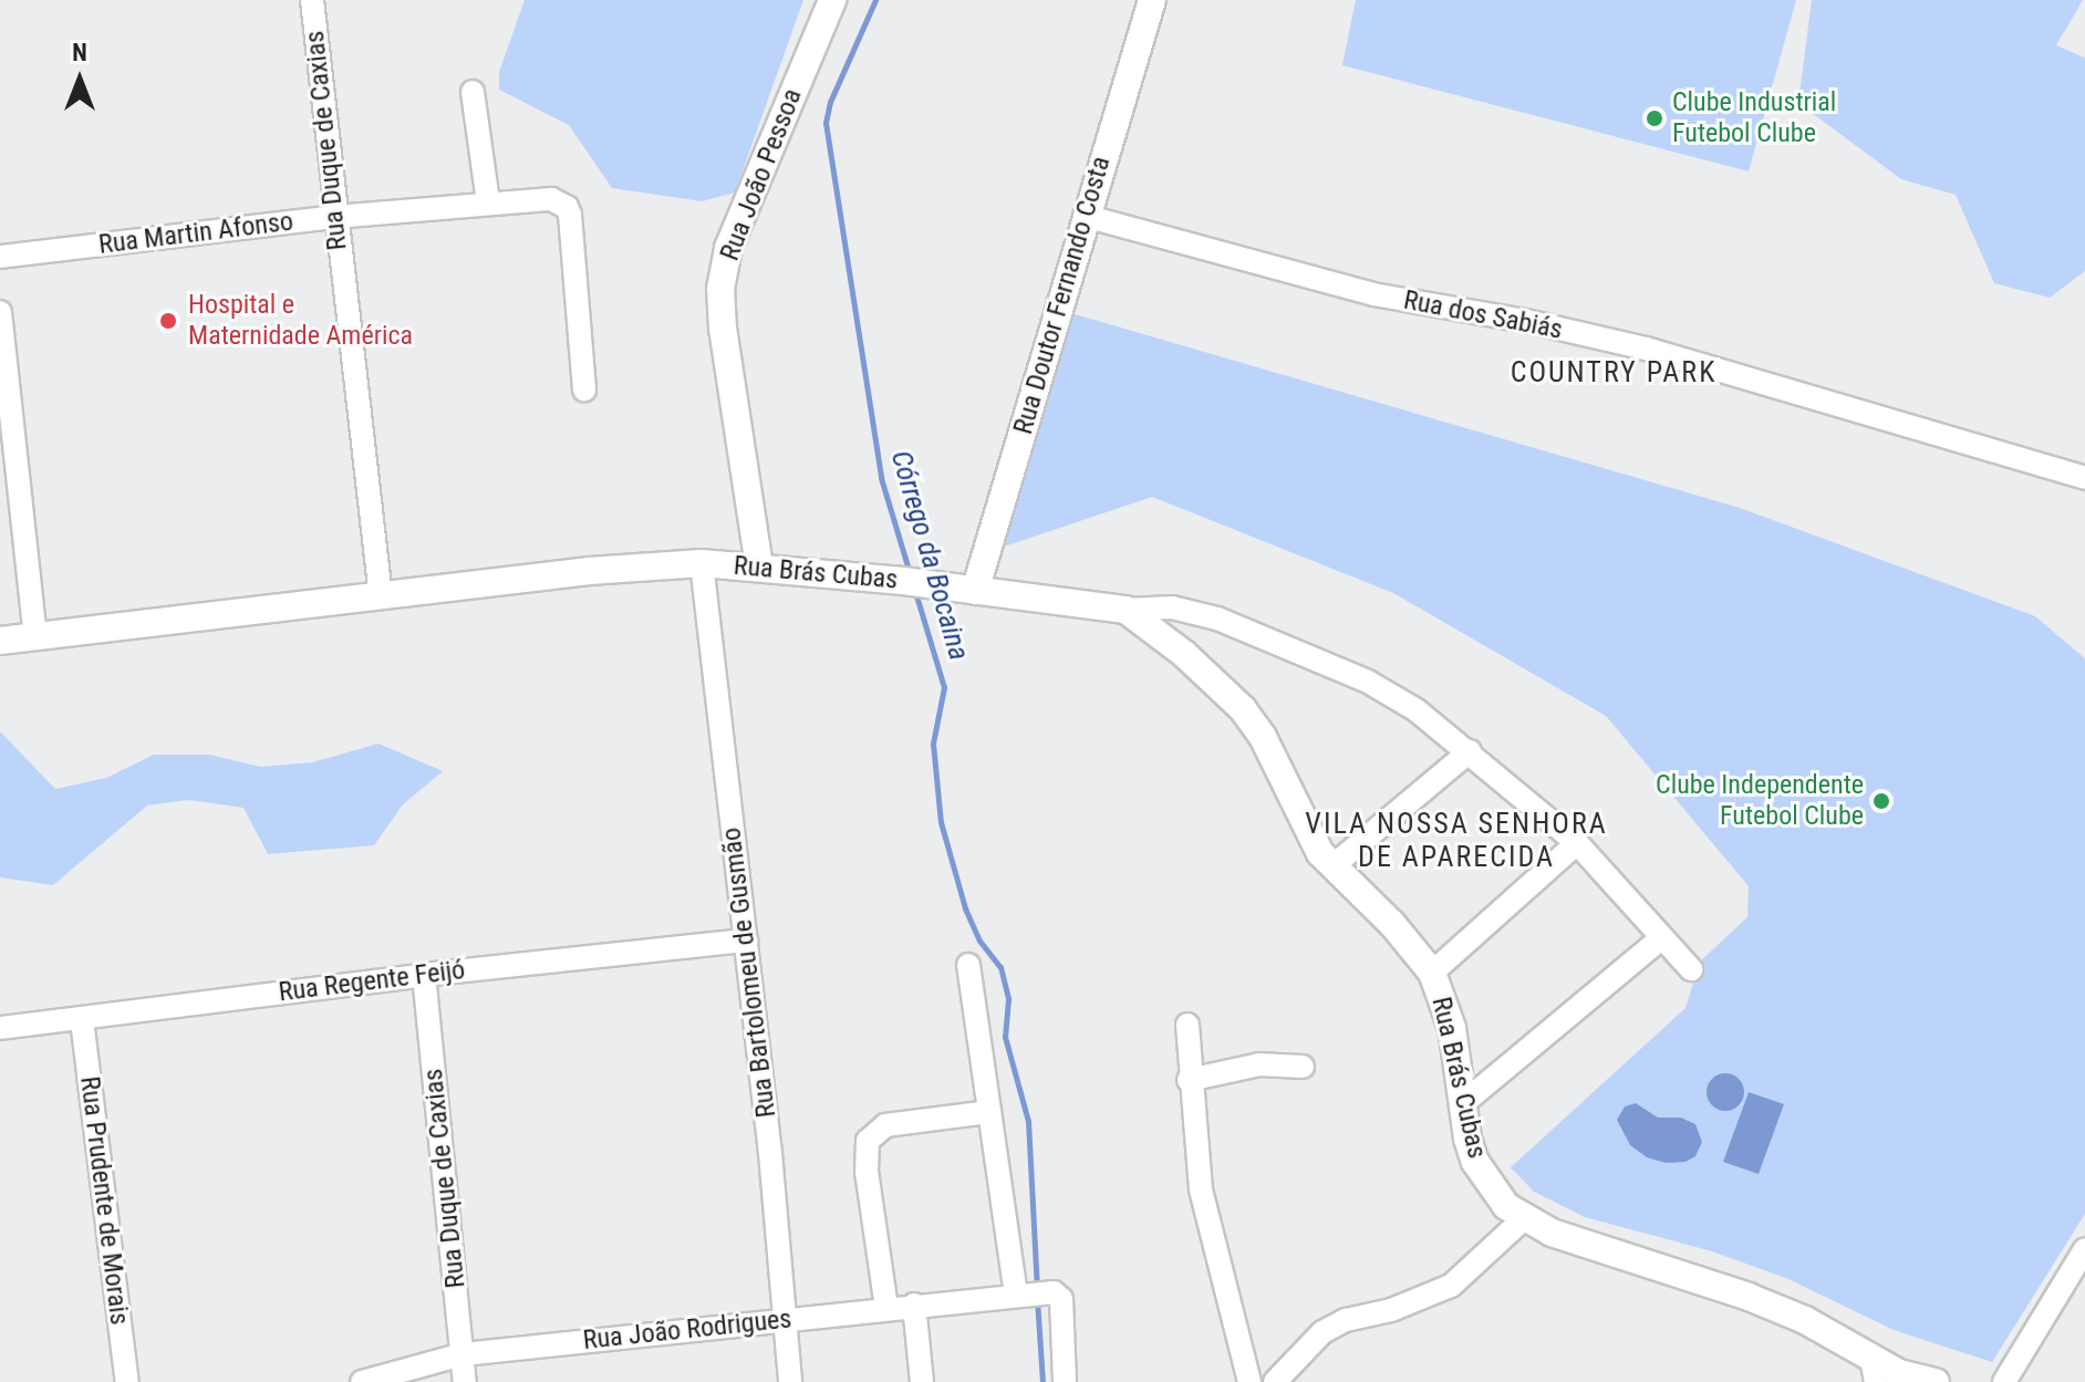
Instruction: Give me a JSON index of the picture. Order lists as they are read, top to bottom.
{
  "streets": {
    "street": [
      "Rua Duque de Caxias",
      "Rua João Pessoa",
      "Rua Martin Afonso",
      "Rua Doutor Fernando Costa",
      "Rua dos Sabiás",
      "Rua Brás Cubas",
      "Rua Bartolomeu de Gusmão",
      "Rua Regente Feijó",
      "Rua Prudente de Morais",
      "Rua João Rodrigues"
    ]
  },
  "crossings": [
    ["Rua Duque de Caxias", "Rua Martin Afonso"],
    ["Rua Duque de Caxias", "Rua Brás Cubas"],
    ["Rua Duque de Caxias", "Rua Regente Feijó"],
    ["Rua Duque de Caxias", "Rua João Rodrigues"],
    ["Rua João Pessoa", "Rua Brás Cubas"],
    ["Rua Doutor Fernando Costa", "Rua dos Sabiás"],
    ["Rua Doutor Fernando Costa", "Rua Brás Cubas"],
    ["Rua Brás Cubas", "Rua Bartolomeu de Gusmão"],
    ["Rua Bartolomeu de Gusmão", "Rua Regente Feijó"],
    ["Rua Bartolomeu de Gusmão", "Rua João Rodrigues"],
    ["Rua Regente Feijó", "Rua Prudente de Morais"]
  ],
  "districts": ["COUNTRY PARK", "VILA NOSSA SENHORA DE APARECIDA"],
  "water": ["Córrego da Bocaina"],
  "places": ["Clube Industrial Futebol Clube", "Hospital e Maternidade América", "Clube Independente Futebol Clube"],
  "north": "top"
}
